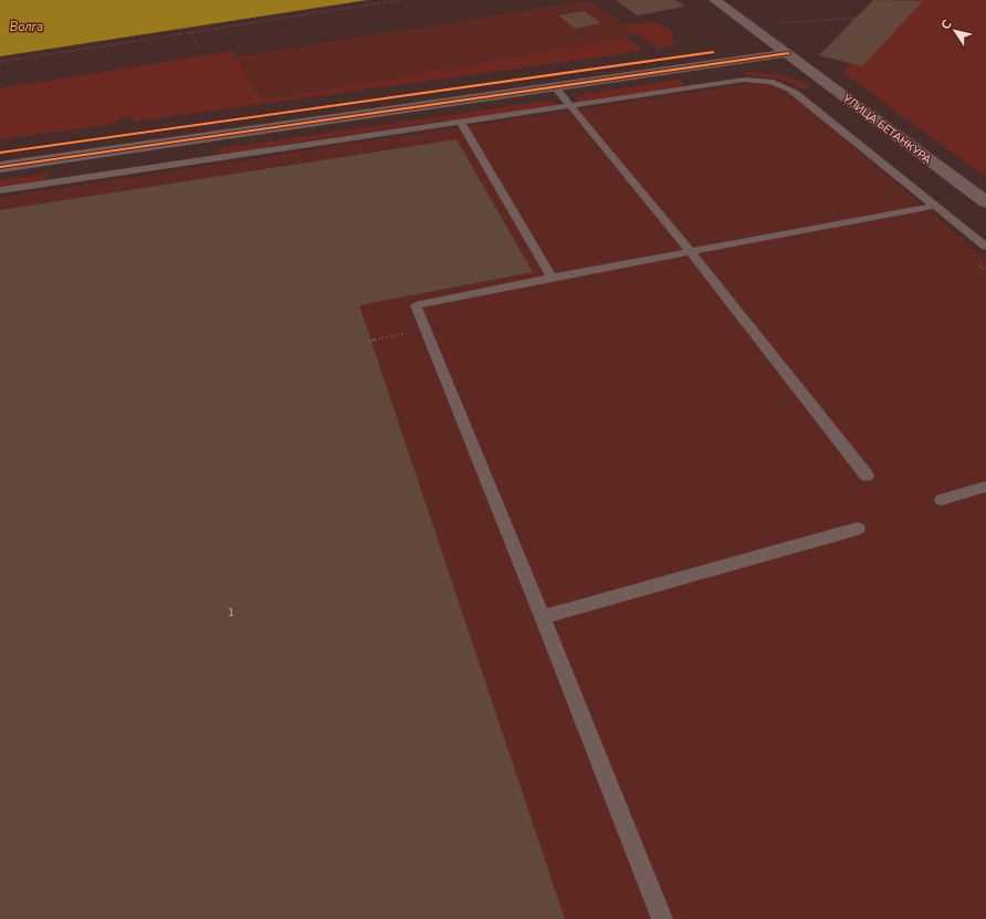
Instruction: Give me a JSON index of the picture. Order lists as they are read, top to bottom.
{
  "streets": {
    "street": ["УЛИЦА БЕТАНКУРА"]
  },
  "water": ["Волга"],
  "house_numbers": ["1"],
  "north": "top left"
}
